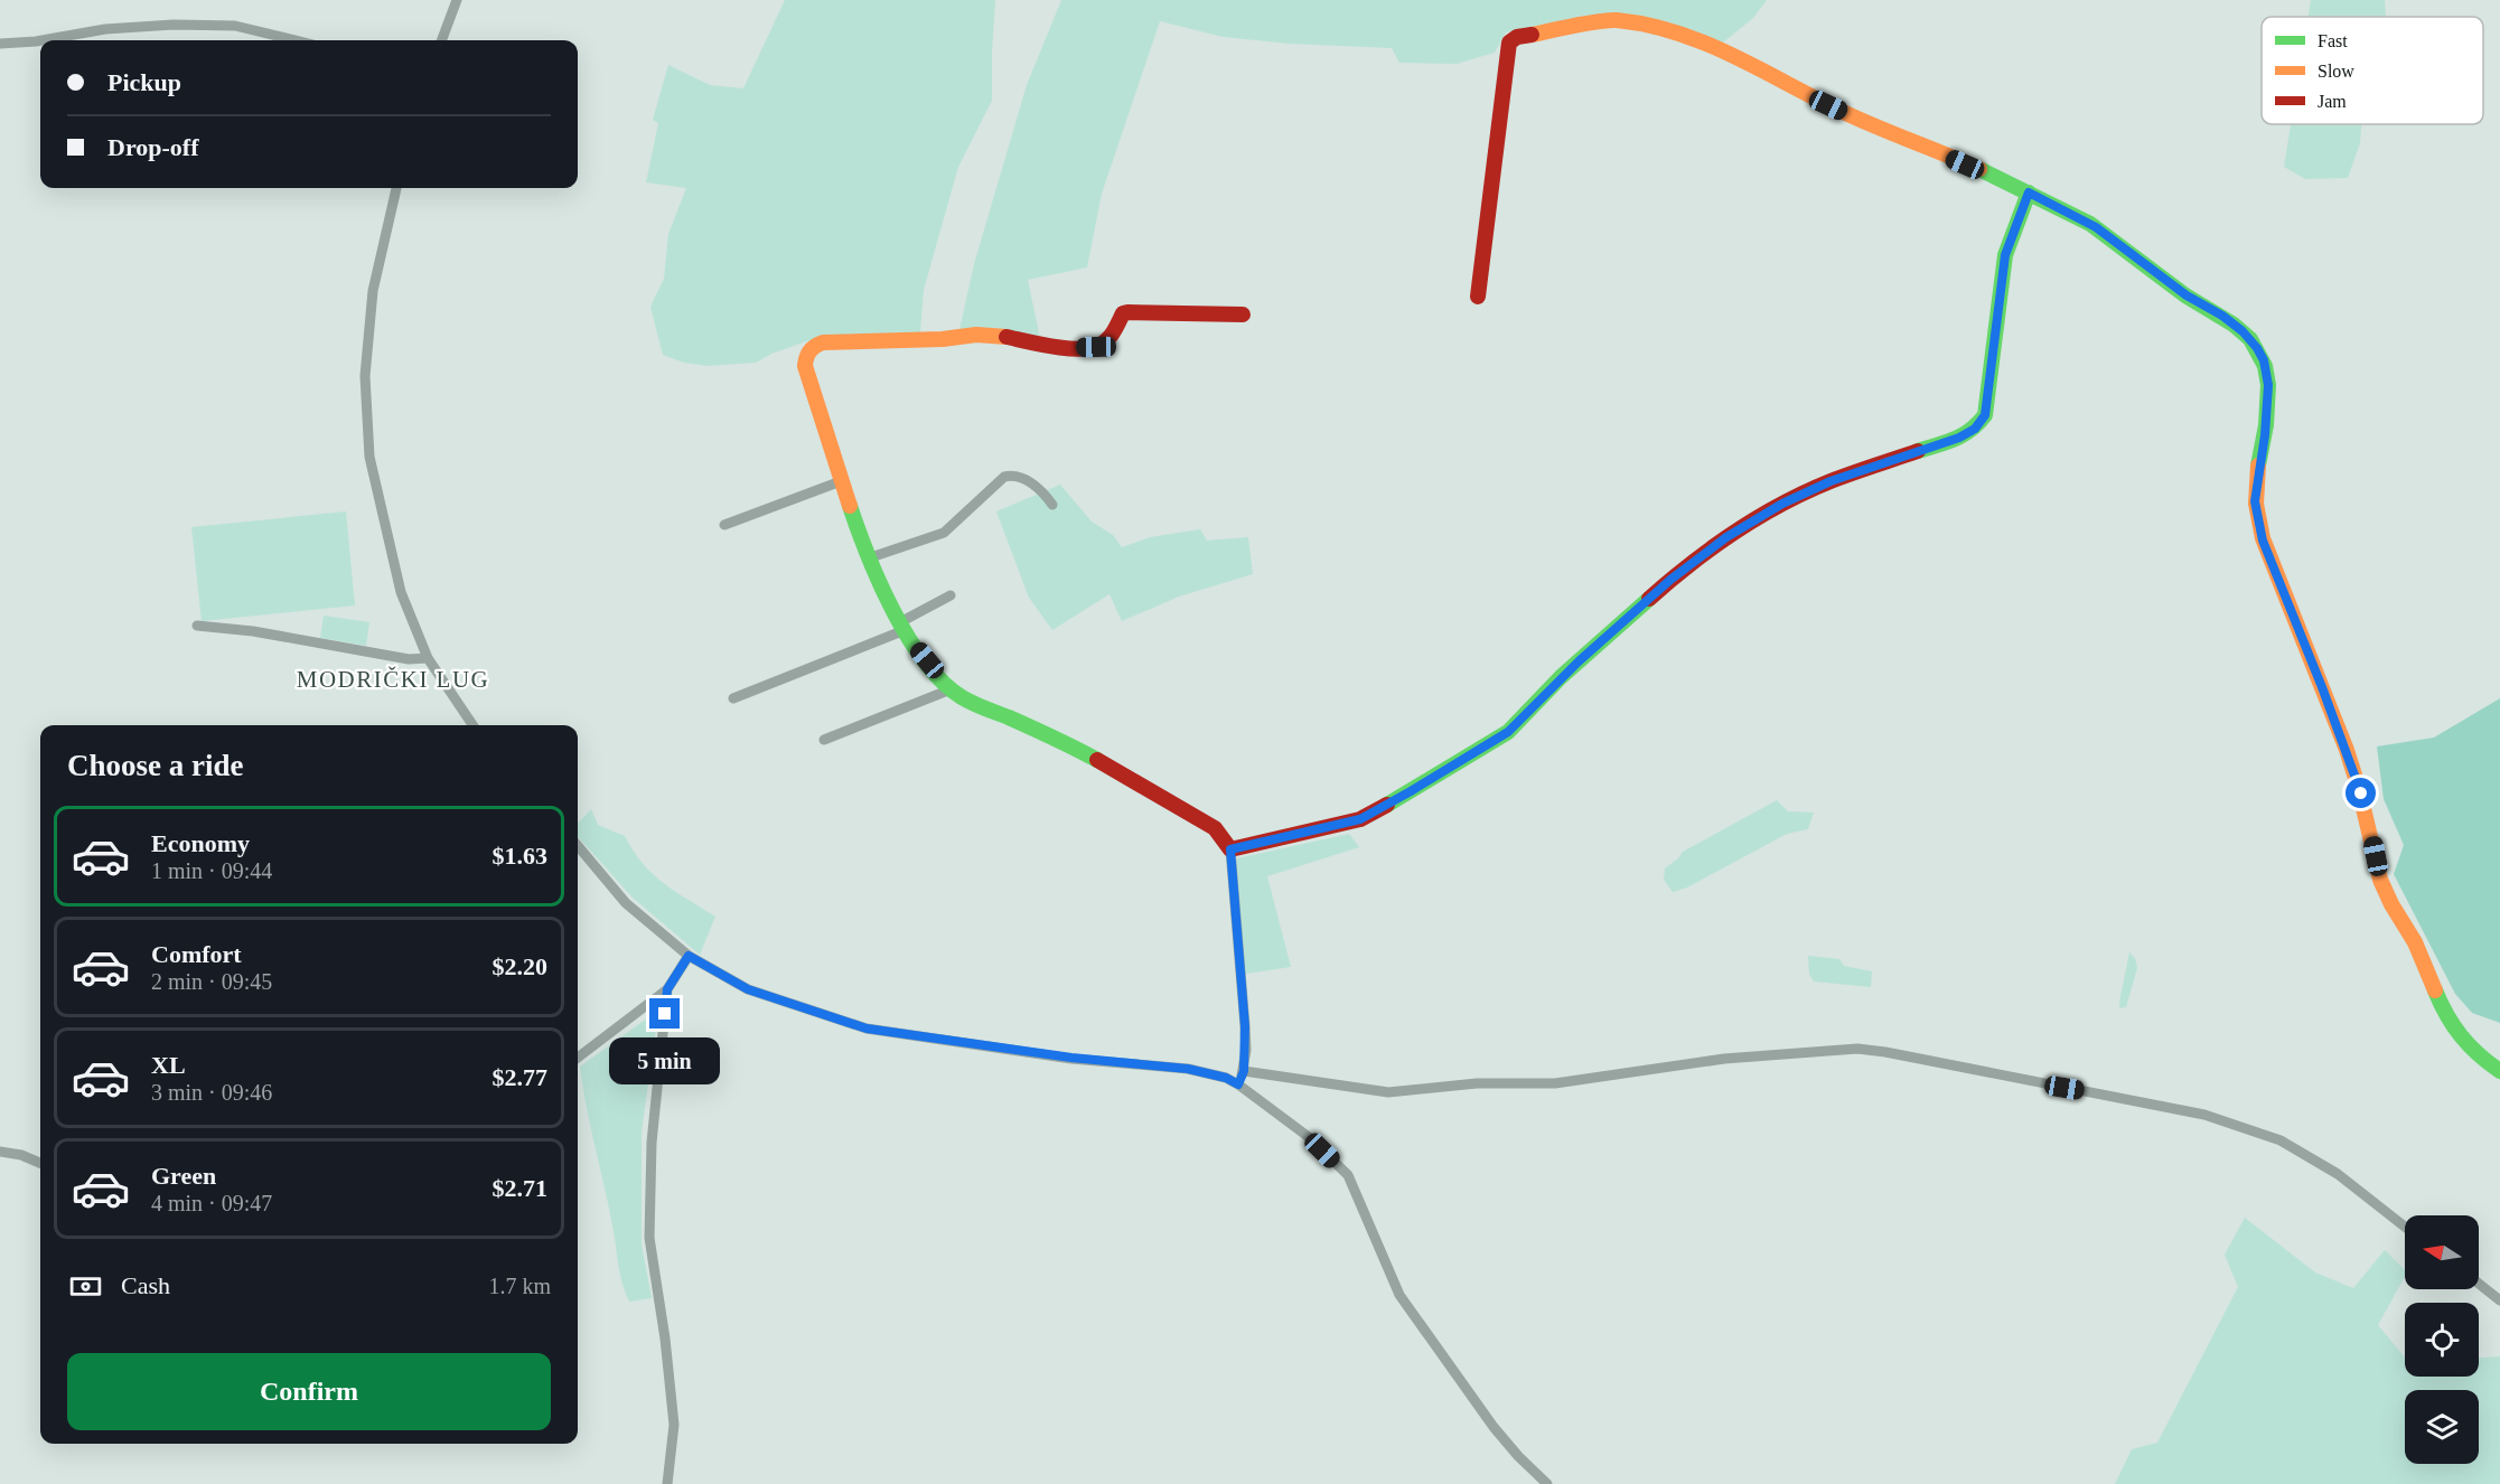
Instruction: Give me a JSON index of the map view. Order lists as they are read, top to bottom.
{
  "districts": ["MODRIČKI LUG"],
  "legend": ["Fast", "Slow", "Jam"],
  "north": "left",
  "page": {
    "banner": ["Pickup", "Drop-off"],
    "heading": "Choose a ride",
    "list": [
      {
        "name": "Economy",
        "note": "1 min · 09:44",
        "value": "$1.63"
      },
      {
        "name": "Comfort",
        "note": "2 min · 09:45",
        "value": "$2.20"
      },
      {
        "name": "XL",
        "note": "3 min · 09:46",
        "value": "$2.77"
      },
      {
        "name": "Green",
        "note": "4 min · 09:47",
        "value": "$2.71"
      }
    ],
    "bubble": "5 min",
    "pay": ["Cash", "1.7 km"],
    "buttons": "Confirm"
  }
}
